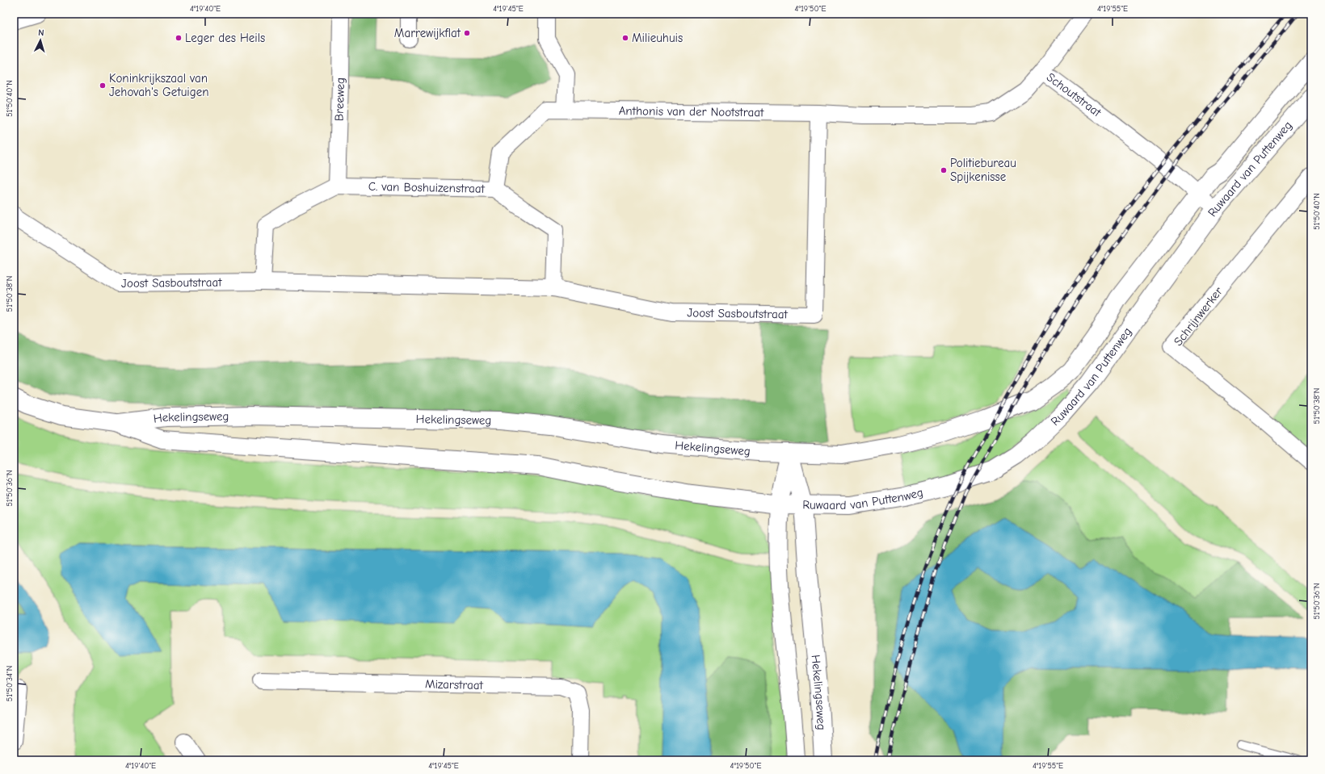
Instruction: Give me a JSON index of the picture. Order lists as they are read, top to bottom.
{
  "streets": {
    "street": [
      "Schoutstraat",
      "Breeweg",
      "Anthonis van der Nootstraat",
      "Ruwaard van Puttenweg",
      "C. van Boshuizenstraat",
      "Joost Sasboutstraat",
      "Schrijnwerker",
      "Hekelingseweg",
      "Mizarstraat"
    ]
  },
  "crossings": [
    ["Schoutstraat", "Anthonis van der Nootstraat"],
    ["Schoutstraat", "Ruwaard van Puttenweg"],
    ["Breeweg", "C. van Boshuizenstraat"],
    ["Anthonis van der Nootstraat", "C. van Boshuizenstraat"],
    ["Anthonis van der Nootstraat", "Joost Sasboutstraat"],
    ["Ruwaard van Puttenweg", "Hekelingseweg"]
  ],
  "places": [
    "Marrewijkflat",
    "Leger des Heils",
    "Milieuhuis",
    "Koninkrijkszaal van Jehovah's Getuigen",
    "Politiebureau Spijkenisse"
  ],
  "north": "top",
  "coordinates": [
    "4°19'40\"E",
    "4°19'45\"E",
    "4°19'50\"E",
    "4°19'55\"E",
    "51°50'40\"N",
    "51°50'38\"N",
    "51°50'36\"N",
    "51°50'34\"N"
  ]
}
